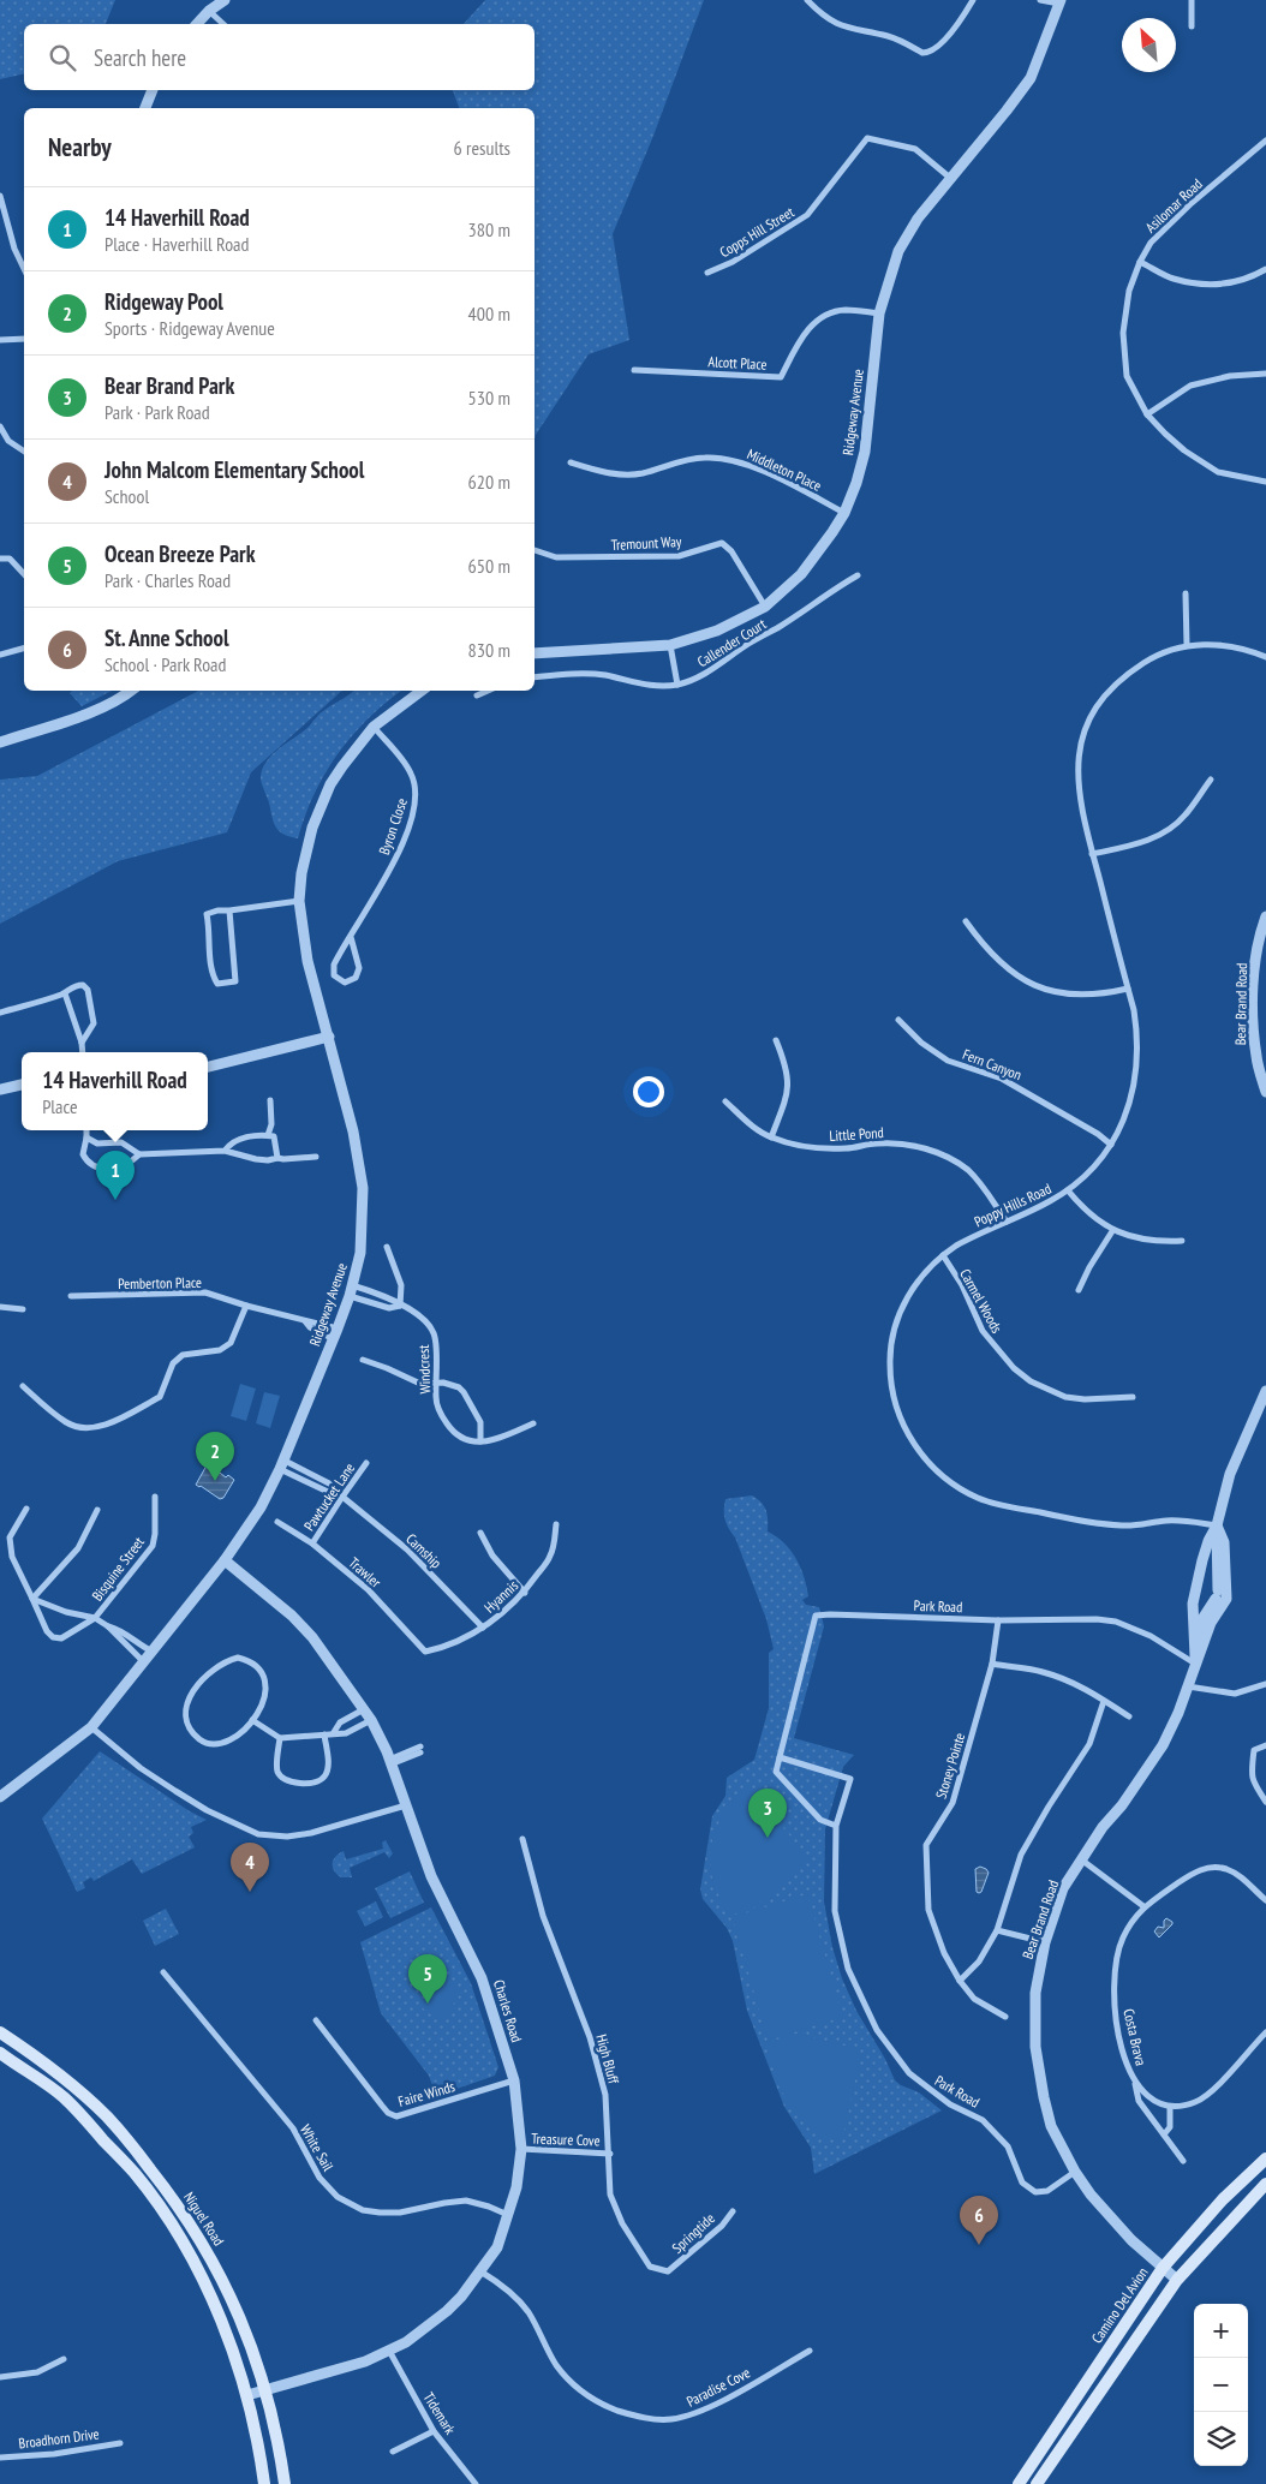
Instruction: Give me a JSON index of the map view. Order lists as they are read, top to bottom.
{
  "streets": {
    "main road": ["Niguel Road", "Camino Del Avion"],
    "street": [
      "Asilomar Road",
      "Copps Hill Street",
      "Alcott Place",
      "Ridgeway Avenue",
      "Middleton Place",
      "Tremount Way",
      "Callender Court",
      "Byron Close",
      "Bear Brand Road",
      "Fern Canyon",
      "Little Pond",
      "Poppy Hills Road",
      "Pemberton Place",
      "Carmel Woods",
      "Windcrest",
      "Pawtucket Lane",
      "Camship",
      "Bisquine Street",
      "Trawler",
      "Hyannis",
      "Park Road",
      "Stoney Pointe",
      "Charles Road",
      "Costa Brava",
      "High Bluff",
      "Faire Winds",
      "Treasure Cove",
      "White Sail",
      "Springtide",
      "Paradise Cove",
      "Tidemark",
      "Broadhorn Drive"
    ]
  },
  "crossings": [
    ["Copps Hill Street", "Ridgeway Avenue"],
    ["Alcott Place", "Ridgeway Avenue"],
    ["Ridgeway Avenue", "Middleton Place"],
    ["Ridgeway Avenue", "Tremount Way"],
    ["Ridgeway Avenue", "Byron Close"],
    ["Ridgeway Avenue", "Windcrest"],
    ["Ridgeway Avenue", "Camship"],
    ["Ridgeway Avenue", "Charles Road"],
    ["Bear Brand Road", "Poppy Hills Road"],
    ["Bear Brand Road", "Park Road"],
    ["Bear Brand Road", "Camino Del Avion"],
    ["Fern Canyon", "Poppy Hills Road"],
    ["Little Pond", "Poppy Hills Road"],
    ["Poppy Hills Road", "Carmel Woods"],
    ["Pawtucket Lane", "Camship"],
    ["Pawtucket Lane", "Trawler"],
    ["Camship", "Hyannis"],
    ["Trawler", "Hyannis"],
    ["Park Road", "Stoney Pointe"],
    ["Charles Road", "Faire Winds"],
    ["Charles Road", "Treasure Cove"],
    ["Charles Road", "White Sail"],
    ["Charles Road", "Niguel Road"],
    ["Charles Road", "Paradise Cove"],
    ["Charles Road", "Tidemark"],
    ["High Bluff", "Treasure Cove"],
    ["High Bluff", "Springtide"]
  ],
  "north": "top left",
  "page": {
    "search": "Search here",
    "heading": ["Nearby", "6 results"],
    "list": [
      {
        "mark": "1",
        "name": "14 Haverhill Road",
        "note": "Place · Haverhill Road",
        "value": "380 m"
      },
      {
        "mark": "2",
        "name": "Ridgeway Pool",
        "note": "Sports · Ridgeway Avenue",
        "value": "400 m"
      },
      {
        "mark": "3",
        "name": "Bear Brand Park",
        "note": "Park · Park Road",
        "value": "530 m"
      },
      {
        "mark": "4",
        "name": "John Malcom Elementary School",
        "note": "School",
        "value": "620 m"
      },
      {
        "mark": "5",
        "name": "Ocean Breeze Park",
        "note": "Park · Charles Road",
        "value": "650 m"
      },
      {
        "mark": "6",
        "name": "St. Anne School",
        "note": "School · Park Road",
        "value": "830 m"
      }
    ],
    "popup": ["14 Haverhill Road", "Place"],
    "pins": [
      "1",
      "2",
      "3",
      "4",
      "5",
      "6"
    ],
    "map_buttons": ["+", "−"]
  }
}
